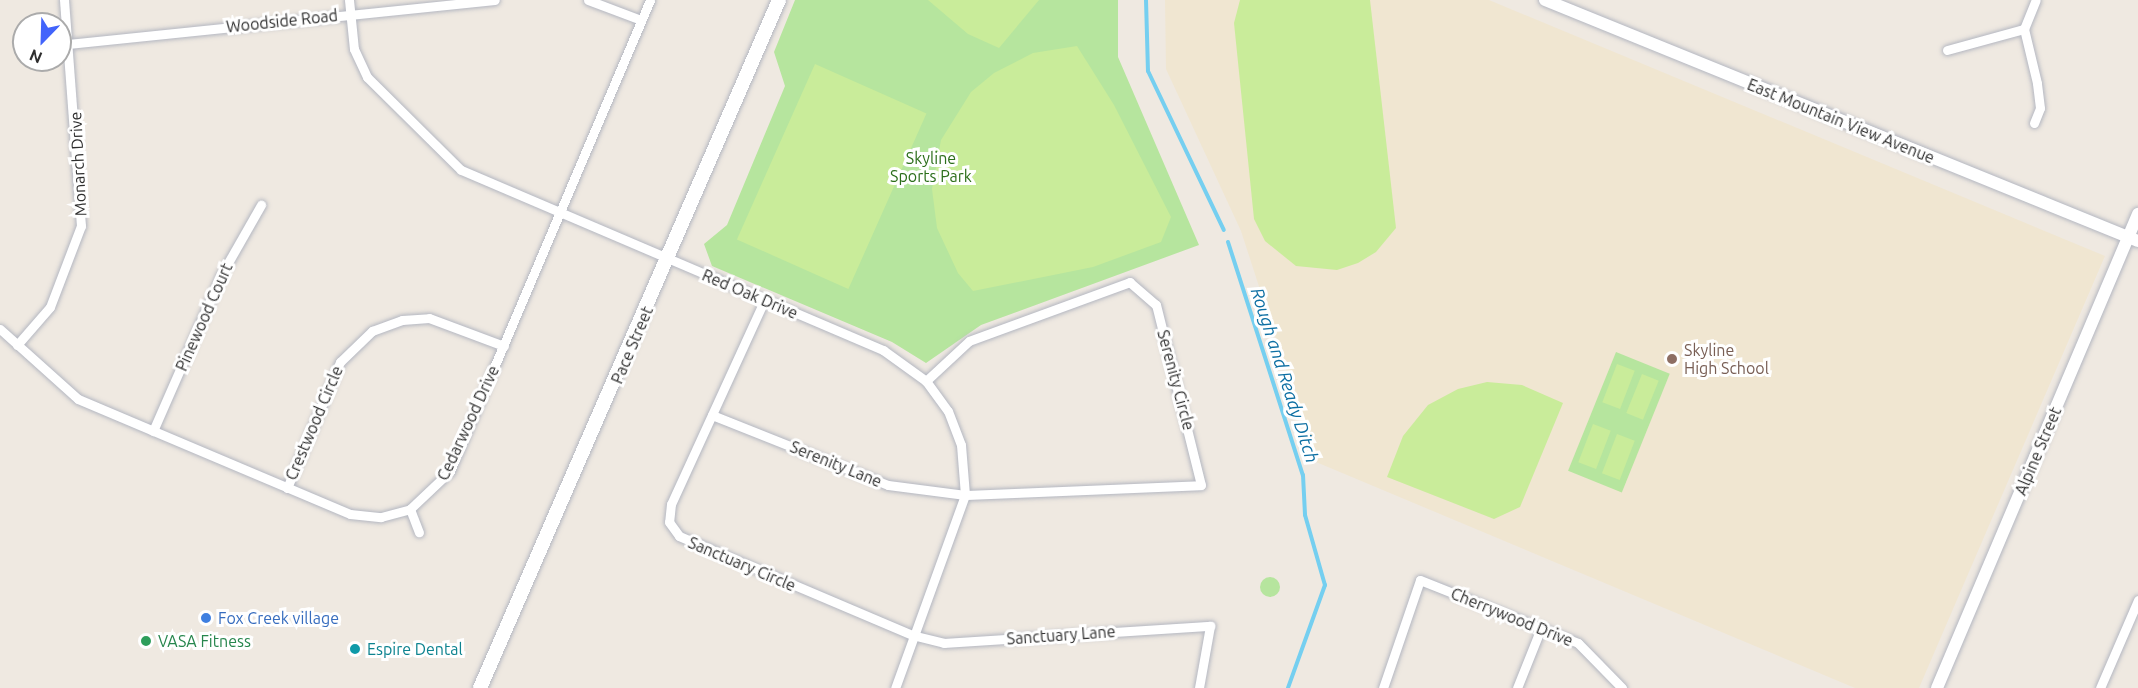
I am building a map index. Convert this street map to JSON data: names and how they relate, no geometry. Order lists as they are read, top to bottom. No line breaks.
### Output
{"streets":{"main road":["Pace Street"],"street":["Woodside Road","East Mountain View Avenue","Monarch Drive","Red Oak Drive","Pinewood Court","Serenity Circle","Crestwood Circle","Cedarwood Drive","Alpine Street","Serenity Lane","Sanctuary Circle","Cherrywood Drive","Sanctuary Lane"]},"crossings":[["Woodside Road","Red Oak Drive"],["East Mountain View Avenue","Alpine Street"],["Red Oak Drive","Pace Street"],["Red Oak Drive","Serenity Circle"],["Red Oak Drive","Cedarwood Drive"],["Red Oak Drive","Serenity Lane"],["Red Oak Drive","Sanctuary Circle"],["Red Oak Drive","Sanctuary Lane"],["Serenity Circle","Serenity Lane"],["Crestwood Circle","Cedarwood Drive"],["Serenity Lane","Sanctuary Circle"],["Sanctuary Circle","Sanctuary Lane"]],"water":["Rough and Ready Ditch"],"parks":["Skyline Sports Park"],"places":["Skyline High School","Fox Creek village","VASA Fitness","Espire Dental"],"north":"bottom left"}
